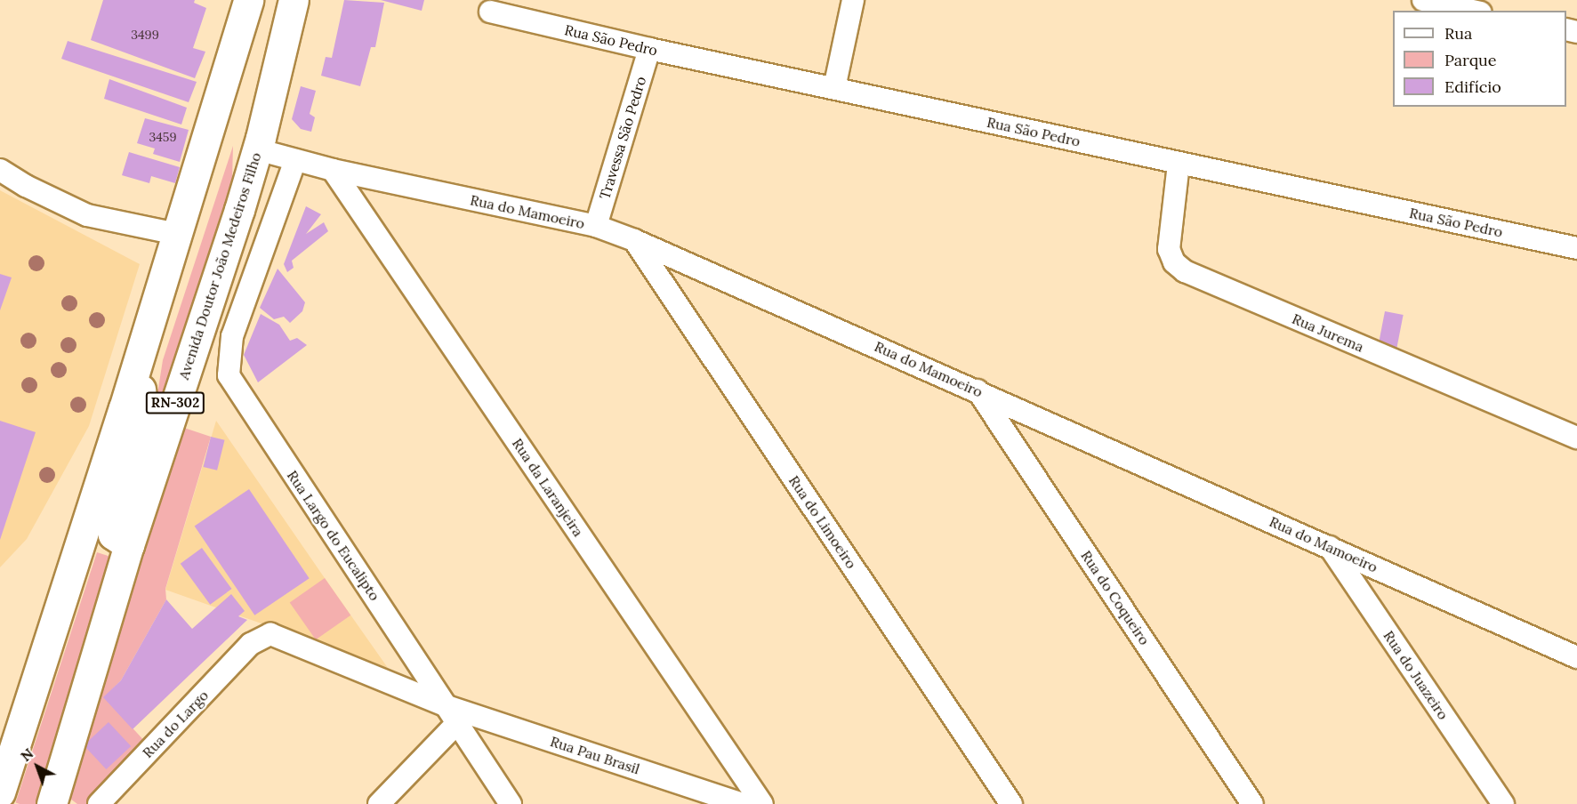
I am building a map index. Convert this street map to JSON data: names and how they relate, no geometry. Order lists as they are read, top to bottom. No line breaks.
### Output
{"streets":{"main road":["Avenida Doutor João Medeiros Filho","RN-302"],"street":["Rua São Pedro","Travessa São Pedro","Rua do Mamoeiro","Rua Jurema","Rua da Laranjeira","Rua do Limoeiro","Rua Largo do Eucalipto","Rua do Coqueiro","Rua do Juazeiro","Rua do Largo","Rua Pau Brasil"]},"crossings":[["Rua São Pedro","Travessa São Pedro"],["Rua São Pedro","Rua Jurema"],["Travessa São Pedro","Rua do Mamoeiro"],["Rua do Mamoeiro","Avenida Doutor João Medeiros Filho"],["Rua do Mamoeiro","Rua da Laranjeira"],["Rua do Mamoeiro","Rua do Limoeiro"],["Rua do Mamoeiro","Rua Largo do Eucalipto"],["Rua do Mamoeiro","Rua do Coqueiro"],["Rua do Mamoeiro","Rua do Juazeiro"],["Rua Largo do Eucalipto","Rua do Largo"],["Rua Largo do Eucalipto","Rua Pau Brasil"],["Rua do Largo","Rua Pau Brasil"]],"house_numbers":["3499","3459"],"legend":["Rua","Parque","Edifício"],"north":"top left"}
